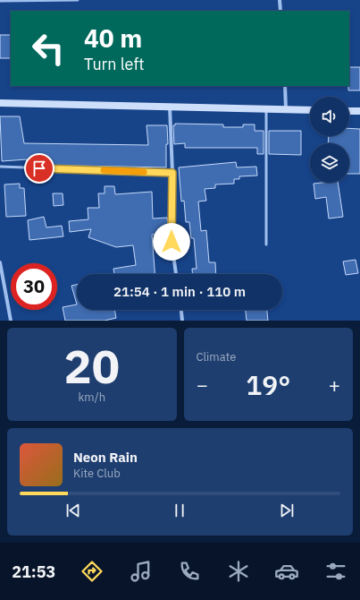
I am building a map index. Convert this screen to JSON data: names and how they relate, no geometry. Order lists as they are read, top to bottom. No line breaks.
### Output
{"page":{"turn":["40 m","Turn left"],"limit":"30","trip":"21:54 · 1 min · 110 m","tile":[["20","km/h"],"Climate"],"heat":["−","19°","+"],"song":["Neon Rain","Kite Club"],"tabs":"21:53"}}
